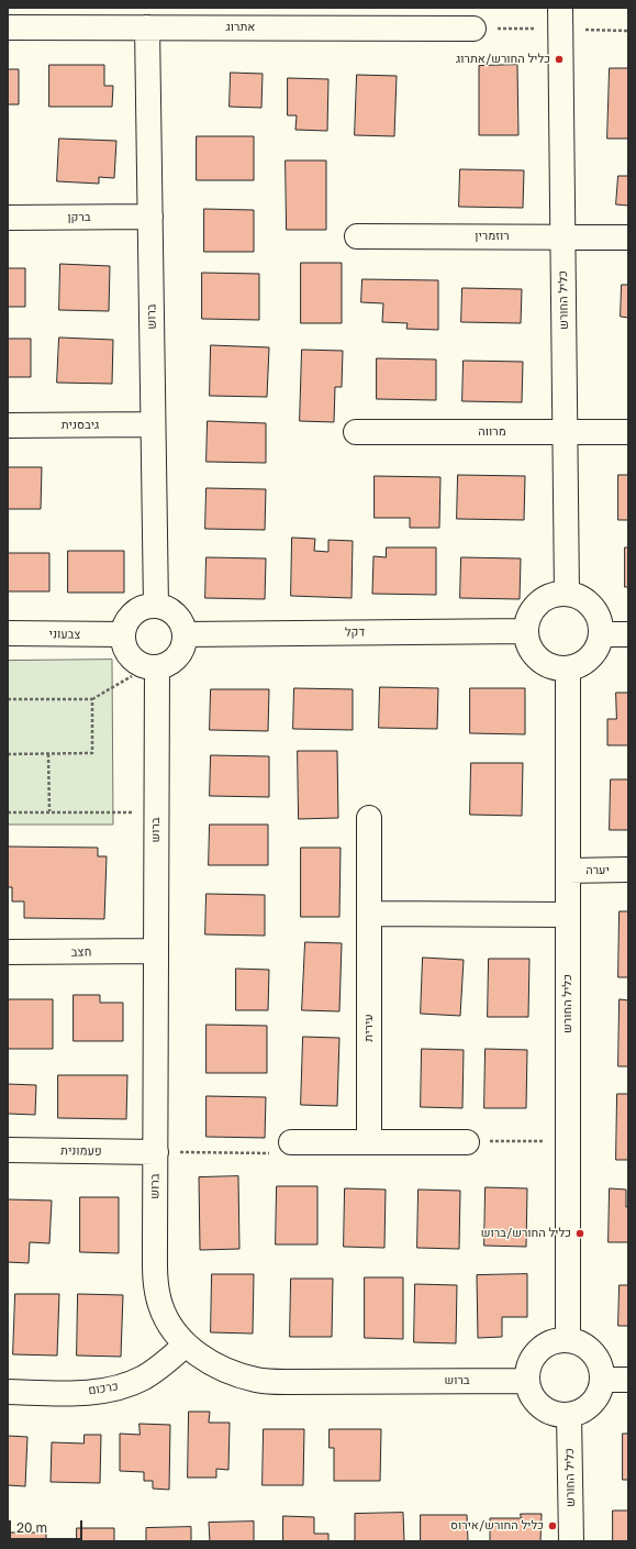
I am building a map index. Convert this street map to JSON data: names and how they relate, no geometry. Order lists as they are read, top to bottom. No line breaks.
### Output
{"streets":{"street":["אתרוג","ברקן","רוזמרין","כליל החורש","ברוש","גיבסנית","מרווה","דקל","צבעוני","יערה","חצב","עירית","פעמונית","כרכום"]},"crossings":[["אתרוג","ברוש"],["ברקן","ברוש"],["רוזמרין","כליל החורש"],["כליל החורש","ברוש"],["כליל החורש","מרווה"],["כליל החורש","דקל"],["כליל החורש","יערה"],["ברוש","גיבסנית"],["ברוש","דקל"],["ברוש","צבעוני"],["ברוש","חצב"],["ברוש","פעמונית"],["ברוש","כרכום"],["דקל","צבעוני"]],"places":["כליל החורש/אתרוג","כליל החורש/ברוש","כליל החורש/אירוס"],"scale_bar":"20 m"}
